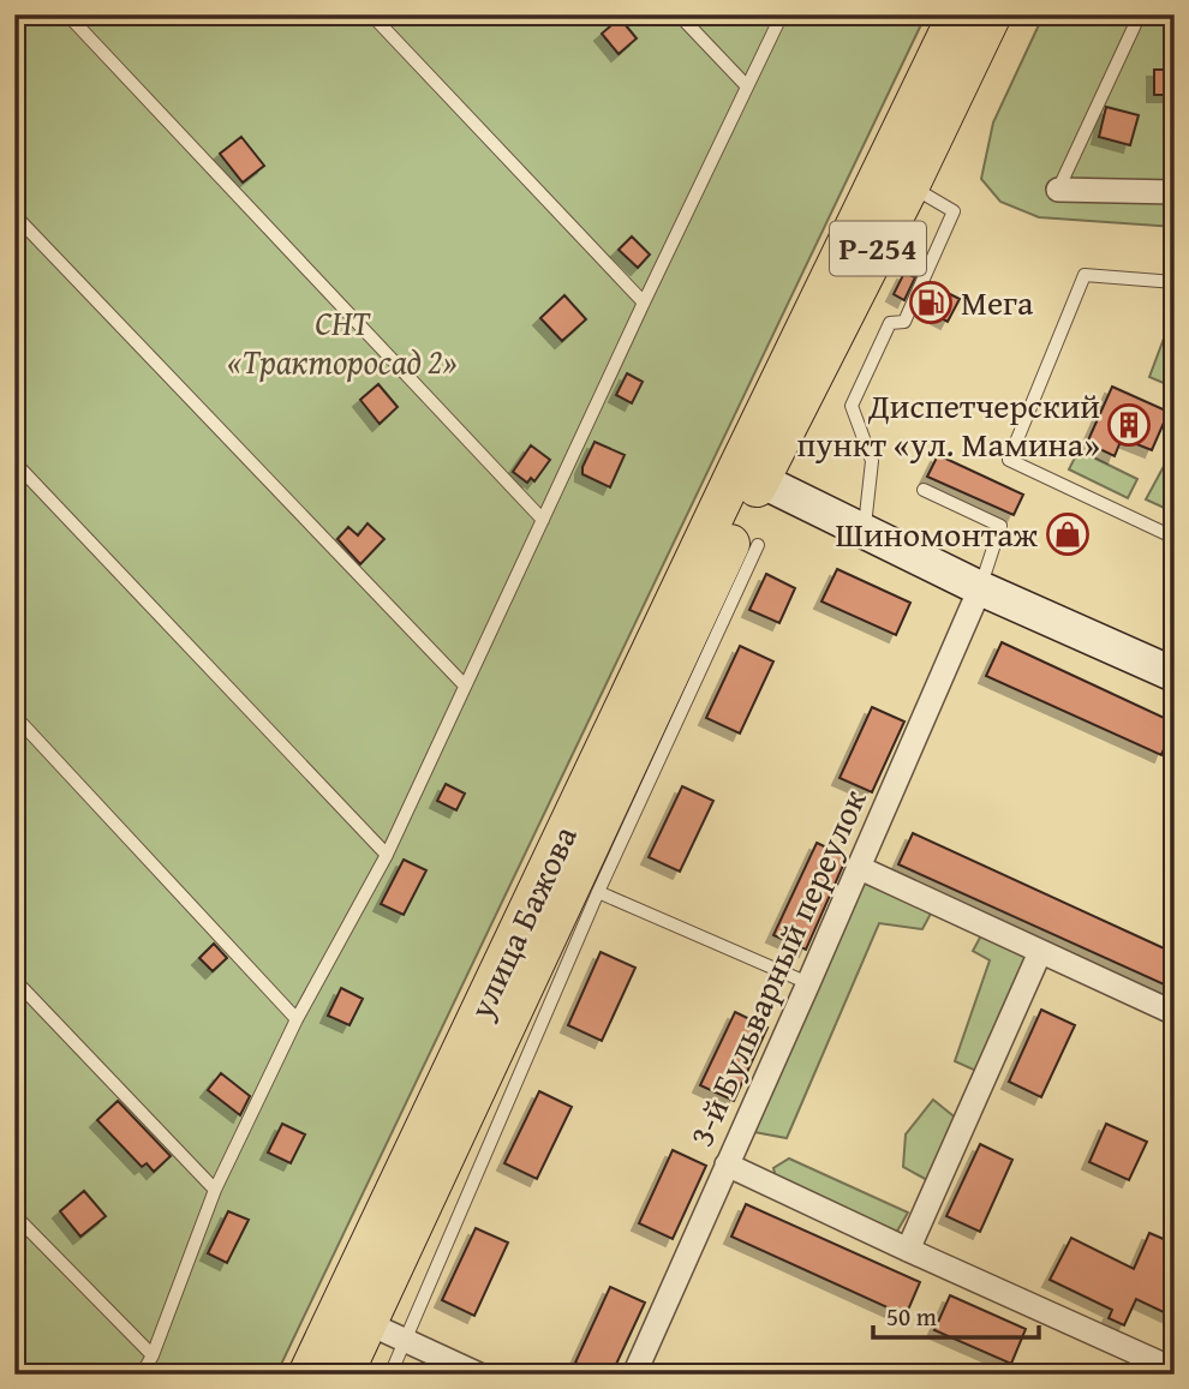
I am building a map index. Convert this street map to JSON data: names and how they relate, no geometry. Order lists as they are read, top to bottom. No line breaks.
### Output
{"streets":{"main road":["Р-254","улица Бажова"],"street":["3-й Бульварный переулок"]},"crossings":[["Р-254","улица Бажова"]],"parks":["СНТ «Тракторосад 2»"],"places":{"fuel station":["Мега"],"building":["Диспетчерский пункт «ул. Мамина»"],"shop":["Шиномонтаж"]},"scale_bar":"50 m"}
